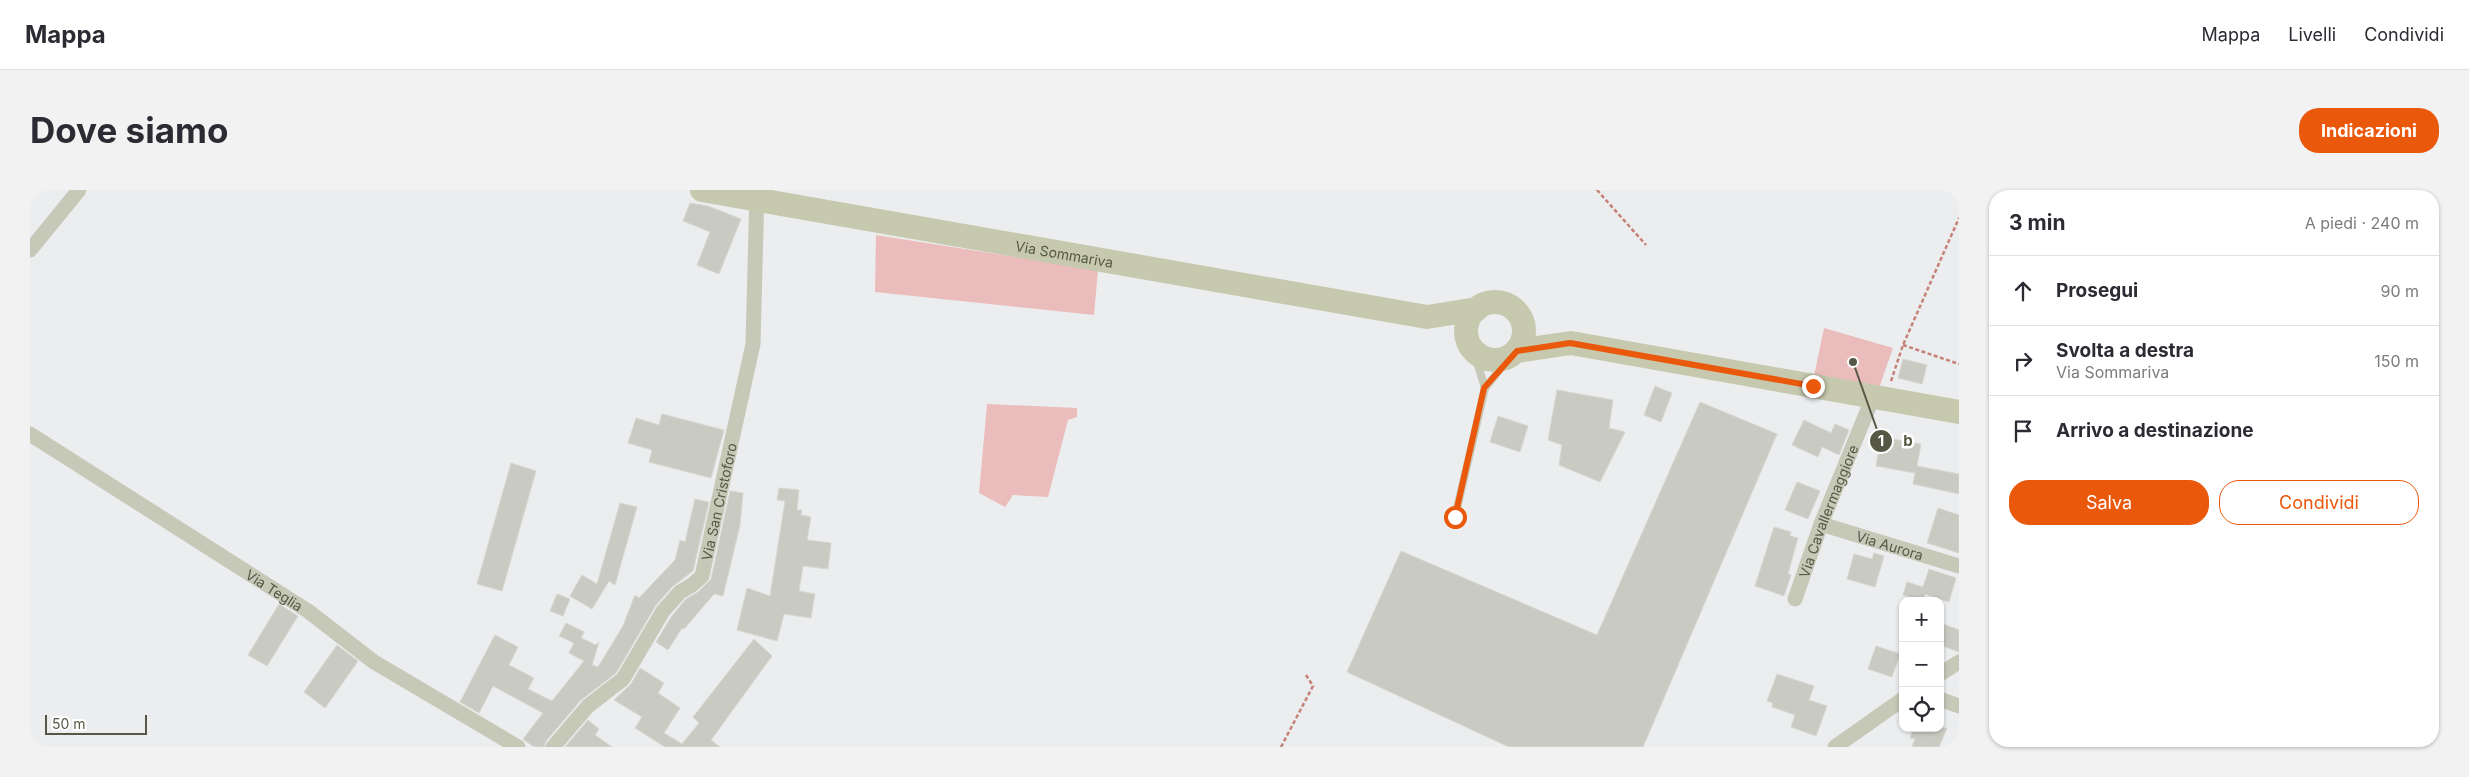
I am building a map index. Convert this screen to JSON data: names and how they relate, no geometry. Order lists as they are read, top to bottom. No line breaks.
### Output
{"streets":{"main road":["Via Sommariva"],"street":["Via San Cristoforo","Via Cavallermaggiore","Via Aurora","Via Teglia"]},"crossings":[["Via Sommariva","Via San Cristoforo"],["Via Cavallermaggiore","Via Aurora"]],"places":["b"],"scale_bar":"50 m","page":{"header":"Mappa","nav":["Mappa","Livelli","Condividi"],"buttons":["Indicazioni",["Salva","Condividi"]],"title":"Dove siamo","heading":["3 min","A piedi · 240 m"],"list":[["Prosegui","90 m"],["Svolta a destra","Via Sommariva","150 m"],"Arrivo a destinazione"],"map_buttons":["+","−"],"scale":"50 m"}}
